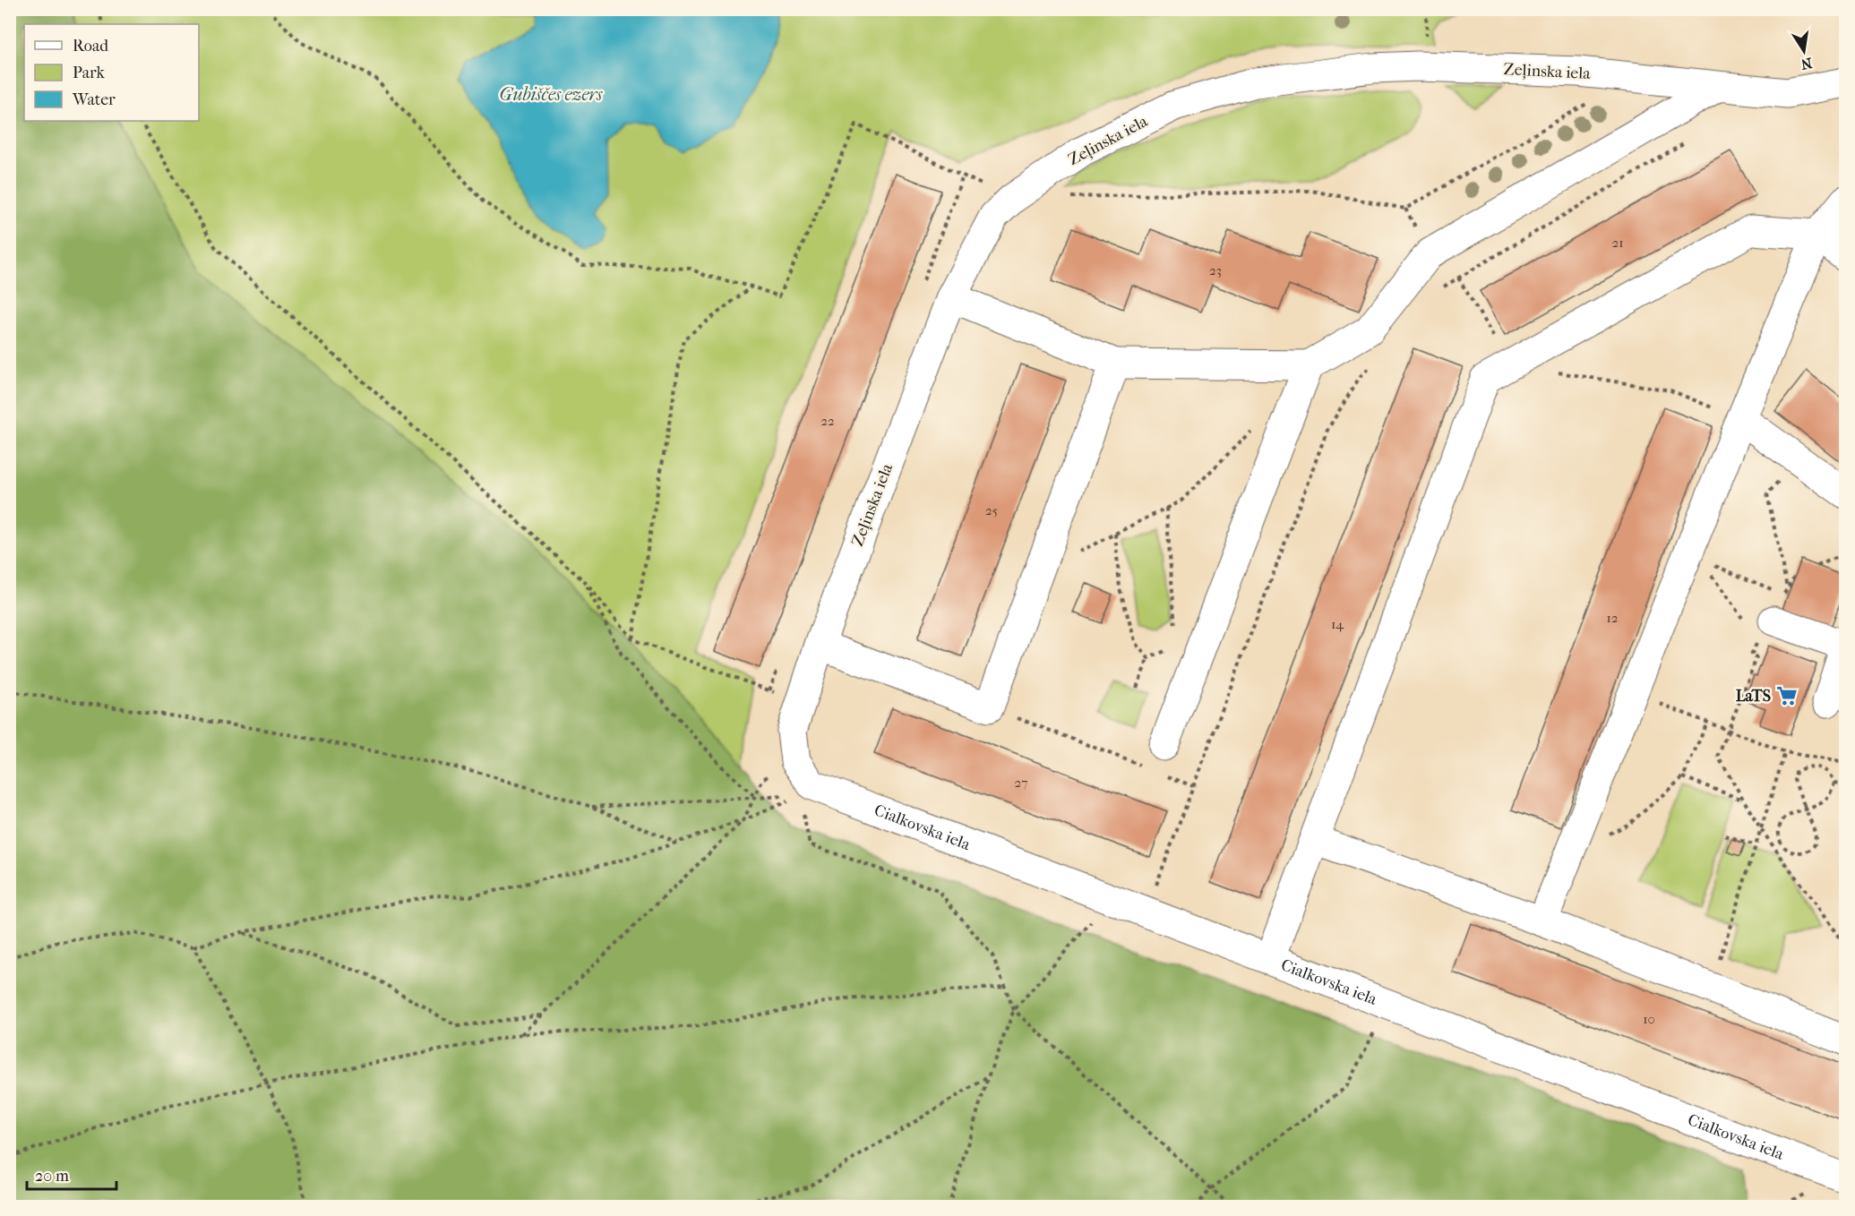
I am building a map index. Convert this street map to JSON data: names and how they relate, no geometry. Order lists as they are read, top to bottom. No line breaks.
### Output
{"streets":{"street":["Zeļinska iela","Cialkovska iela"]},"crossings":[["Zeļinska iela","Cialkovska iela"]],"water":["Gubiščes ezers"],"places":{"supermarket":["LaTS"]},"house_numbers":["21","23","22","25","12","14","27","10"],"legend":["Road","Park","Water"],"scale_bar":"20 m","north":"bottom"}
